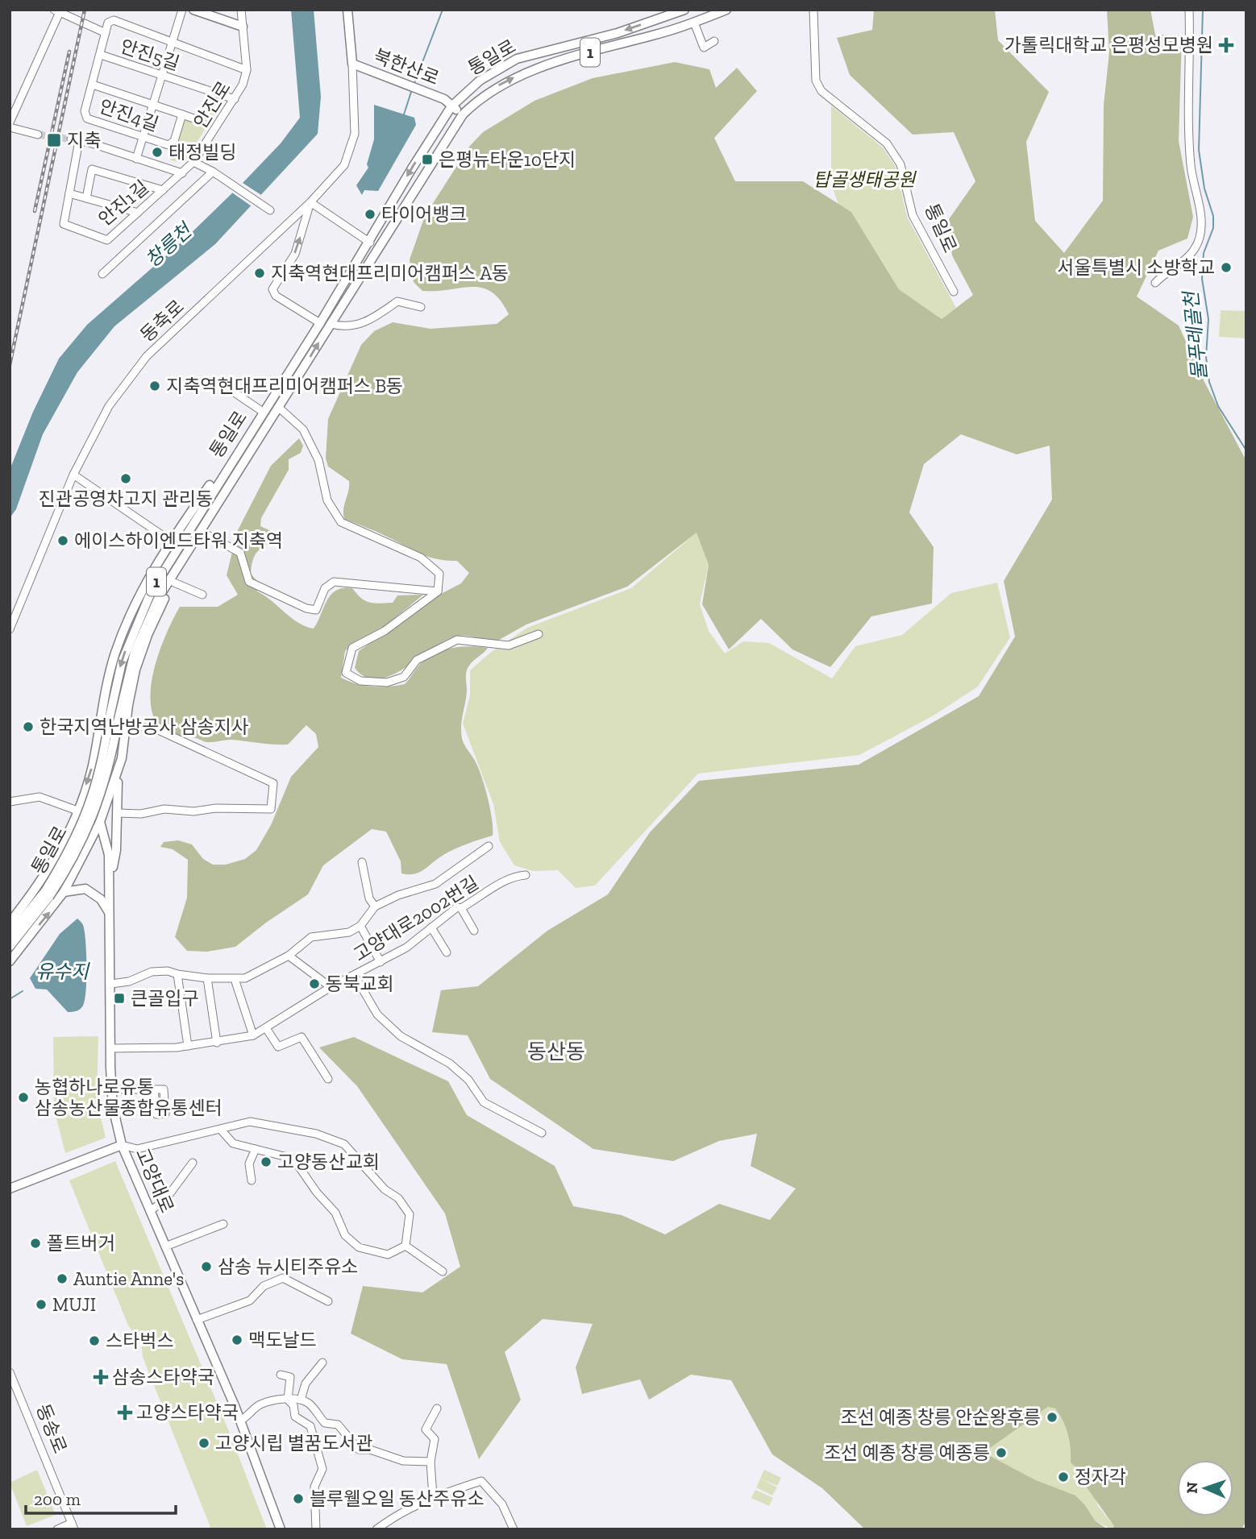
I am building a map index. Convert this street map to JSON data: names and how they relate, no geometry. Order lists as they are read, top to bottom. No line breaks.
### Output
{"streets":{"main road":["1","통일로","북한산로","고양대로"],"street":["안진5길","안진로","안진4길","안진1길","동축로","고양대로2002번길","동송로"]},"crossings":[["안진5길","안진로"],["통일로","북한산로"],["북한산로","동축로"],["안진로","안진1길"],["고양대로2002번길","고양대로"]],"districts":["동산동"],"water":["창릉천","물푸레골천","유수지"],"parks":["탑골생태공원"],"places":{"health":["가톨릭대학교 은평성모병원","삼송스타약국","고양스타약국"],"transit":["지축","은평뉴타운10단지","큰골입구"],"other":["태정빌딩","타이어뱅크","서울특별시 소방학교","지축역현대프리미어캠퍼스 A동","지축역현대프리미어캠퍼스 B동","진관공영차고지 관리동","에이스하이엔드타워 지축역","한국지역난방공사 삼송지사","동북교회","농협하나로유통 삼송농산물종합유통센터","고양동산교회","폴트버거","삼송 뉴시티주유소","Auntie Anne's","MUJI","맥도날드","스타벅스","조선 예종 창릉 안순왕후릉","고양시립 별꿈도서관","조선 예종 창릉 예종릉","정자각","블루웰오일 동산주유소"]},"scale_bar":"200 m","north":"left"}
